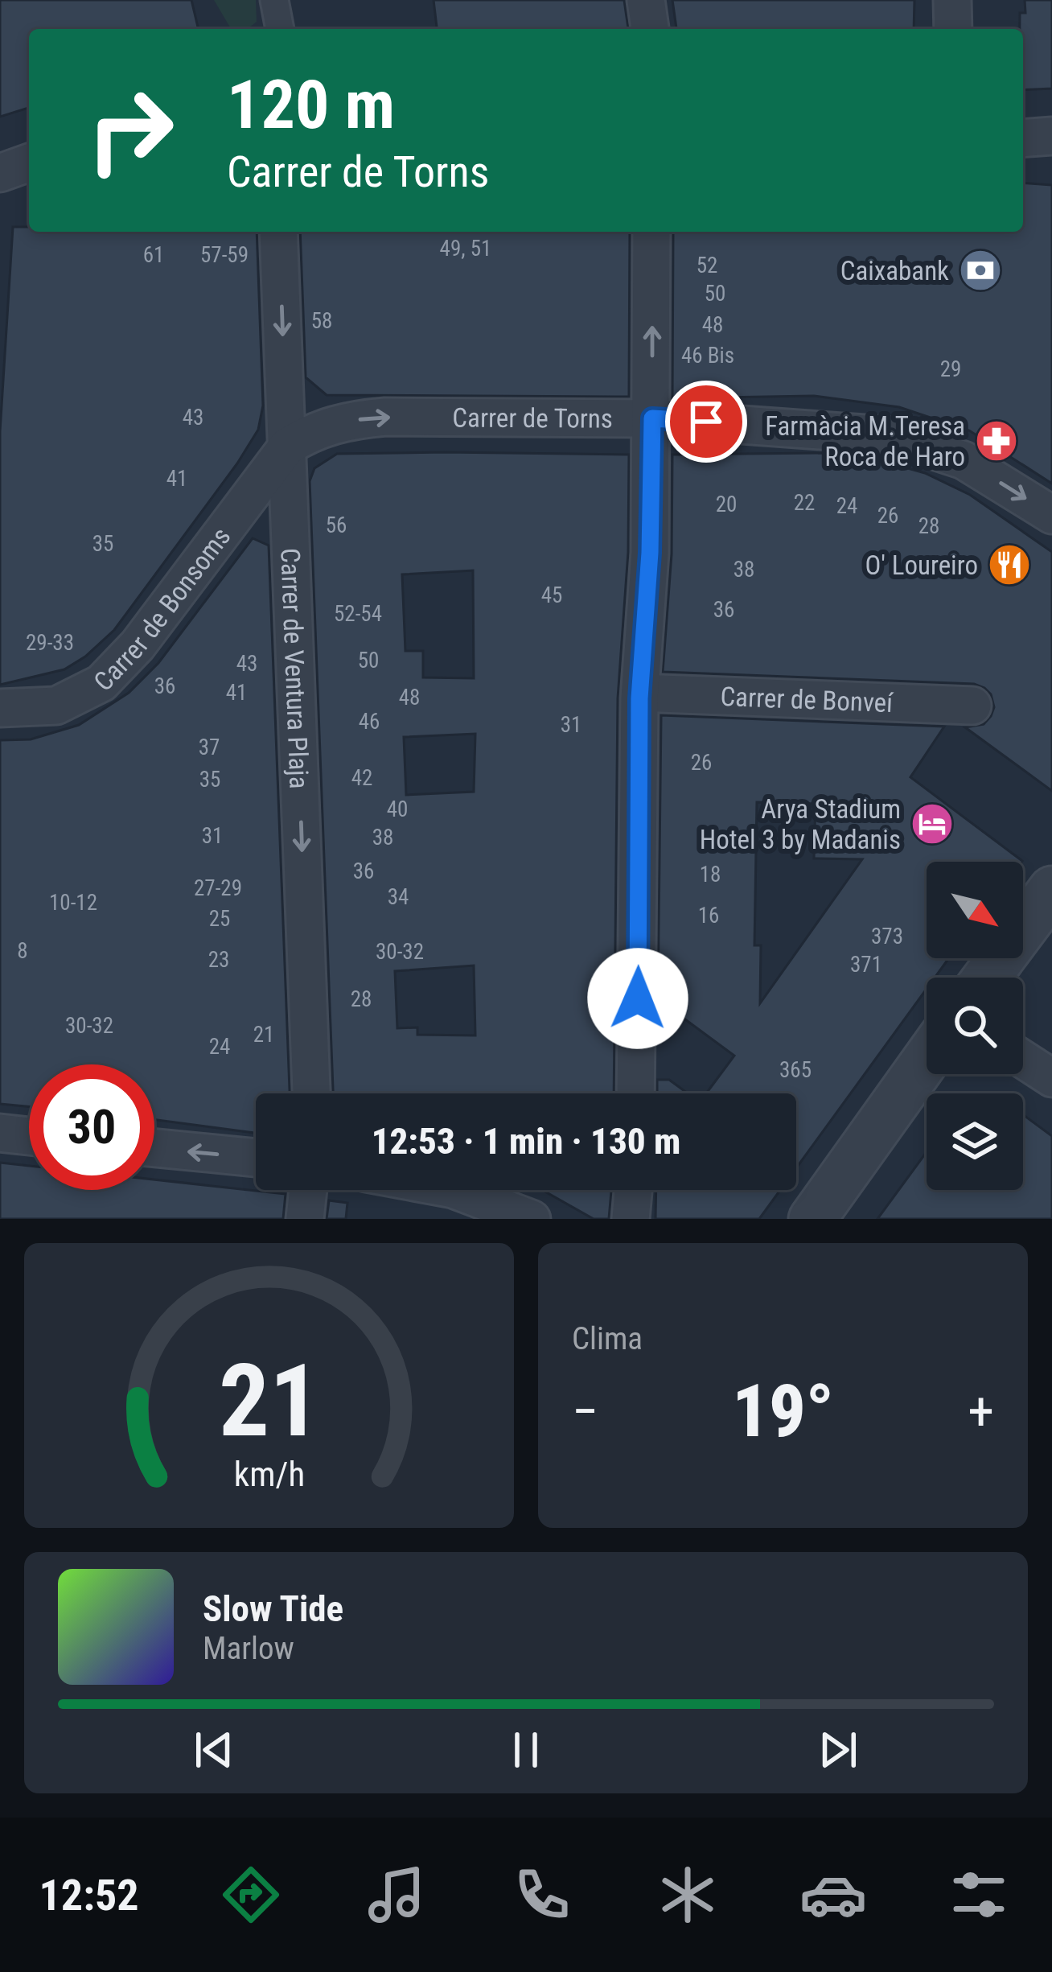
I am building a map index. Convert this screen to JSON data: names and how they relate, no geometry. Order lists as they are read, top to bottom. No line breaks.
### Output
{"streets":{"street":["Carrer de Torns","Carrer de Bonsoms","Carrer de Ventura Plaja","Carrer de Bonveí"]},"crossings":[["Carrer de Torns","Carrer de Bonsoms"],["Carrer de Torns","Carrer de Ventura Plaja"],["Carrer de Bonsoms","Carrer de Ventura Plaja"]],"one_way":["Carrer de Torns","Carrer de Ventura Plaja"],"places":{"bank":["Caixabank"],"pharmacy":["Farmàcia M.Teresa Roca de Haro"],"restaurant":["O' Loureiro"],"hotel":["Arya Stadium Hotel 3 by Madanis"]},"house_numbers":["49, 51","61","57-59","52","50","58","48","46 Bis","29","43","41","22","20","24","26","56","28","35","38","45","36","52-54","29-33","50","43","36","41","48","46","31","37","26","42","35","40","31","38","36","18","27-29","34","10-12","16","25","373","8","30-32","23","371","28","30-32","21","24","365"],"north":"bottom right","page":{"turn":["120 m","Carrer de Torns"],"limit":"30","trip":"12:53 · 1 min · 130 m","tile":"Clima","heat":["−","19°","+"],"song":["Slow Tide","Marlow"],"tabs":"12:52","gauge":["21","km/h"]}}
